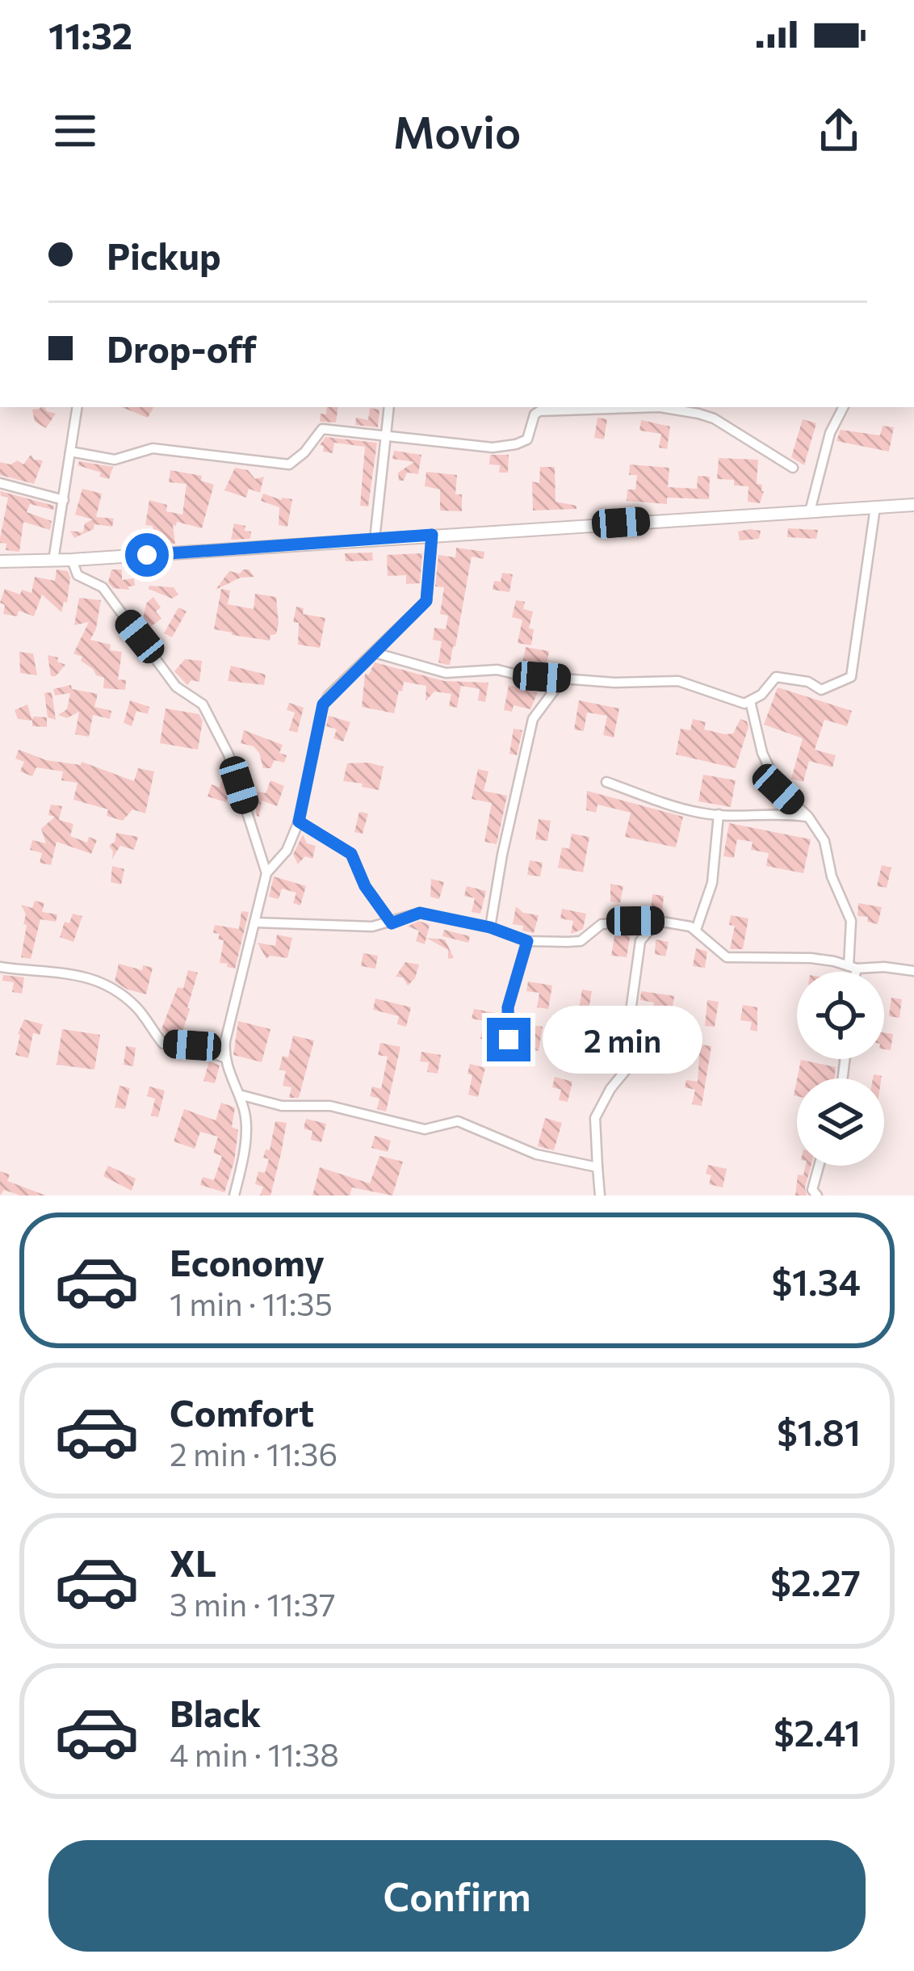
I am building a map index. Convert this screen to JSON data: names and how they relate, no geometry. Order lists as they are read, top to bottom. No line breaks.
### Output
{"page":{"status":"11:32","header":"Movio","banner":["Pickup","Drop-off"],"bubble":"2 min","list":[{"name":"Economy","note":"1 min · 11:35","value":"$1.34"},{"name":"Comfort","note":"2 min · 11:36","value":"$1.81"},{"name":"XL","note":"3 min · 11:37","value":"$2.27"},{"name":"Black","note":"4 min · 11:38","value":"$2.41"}],"buttons":"Confirm"}}
